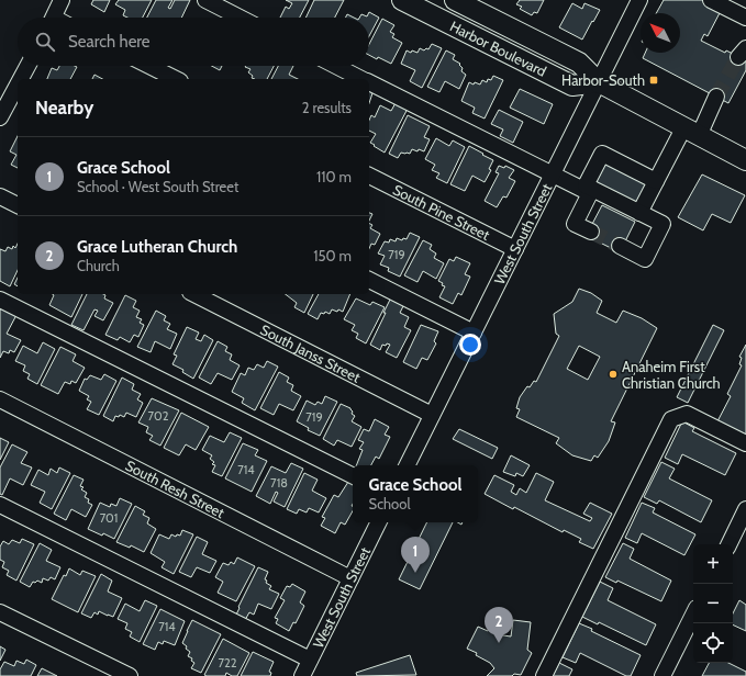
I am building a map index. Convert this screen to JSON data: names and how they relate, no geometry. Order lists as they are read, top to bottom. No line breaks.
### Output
{"streets":{"main road":["Harbor Boulevard"],"street":["South Pine Street","West South Street","South Janss Street","South Resh Street"]},"crossings":[["Harbor Boulevard","West South Street"],["South Pine Street","West South Street"],["West South Street","South Janss Street"],["West South Street","South Resh Street"]],"places":{"transit":["Harbor-South"],"other":["Anaheim First Christian Church"]},"house_numbers":["719","702","719","714","718","701","714","722"],"north":"top left","page":{"search":"Search here","heading":["Nearby","2 results"],"list":[{"mark":"1","name":"Grace School","note":"School · West South Street","value":"110 m"},{"mark":"2","name":"Grace Lutheran Church","note":"Church","value":"150 m"}],"popup":["Grace School","School"],"pins":["1","2"],"map_buttons":["+","−"]}}
